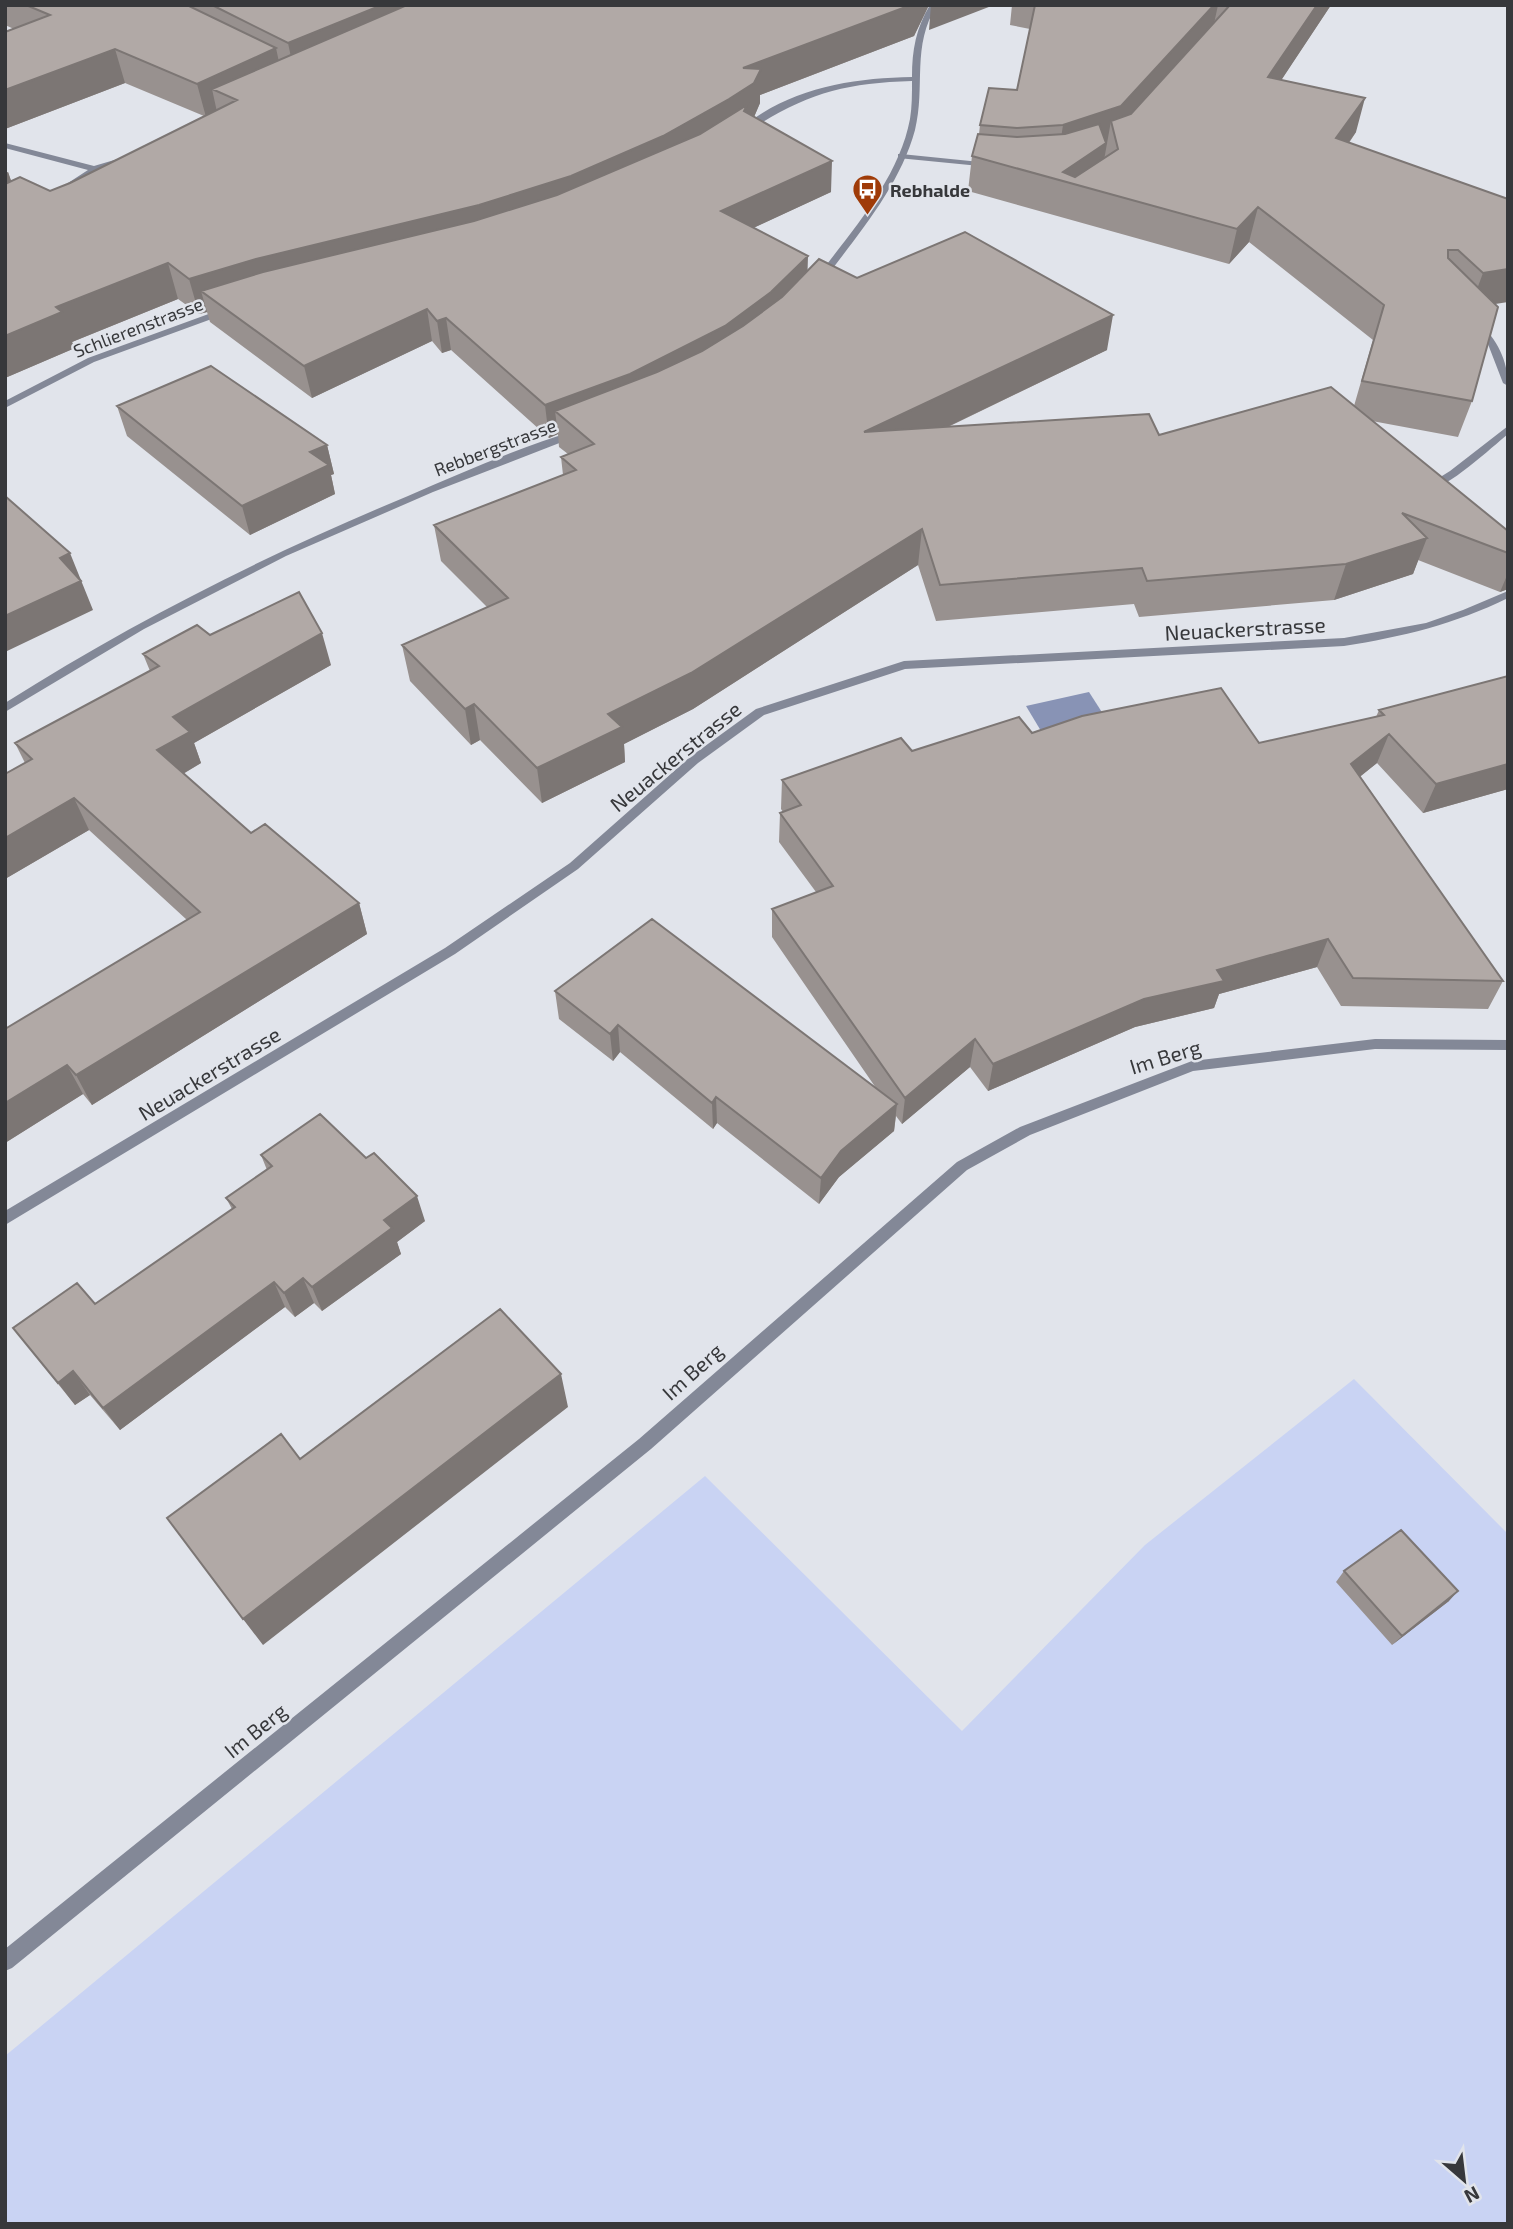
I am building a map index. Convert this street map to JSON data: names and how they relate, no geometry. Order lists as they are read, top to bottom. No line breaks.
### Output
{"streets":{"street":["Schlierenstrasse","Rebbergstrasse","Neuackerstrasse","Im Berg"]},"places":{"bus stop":["Rebhalde"]},"north":"bottom right"}
